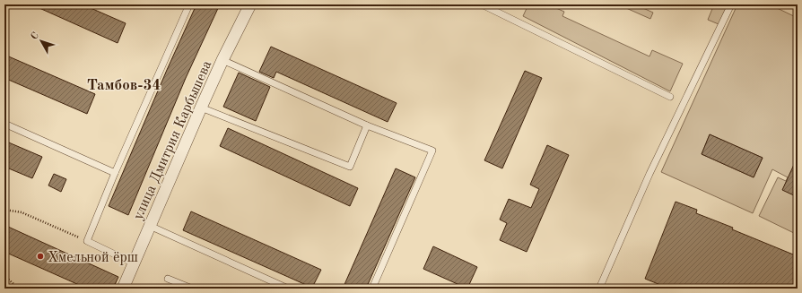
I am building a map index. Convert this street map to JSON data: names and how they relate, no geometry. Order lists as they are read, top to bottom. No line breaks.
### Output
{"streets":{"street":["улица Дмитрия Карбышева"]},"districts":["Тамбов-34"],"places":["Хмельной ёрш"],"north":"top left"}
